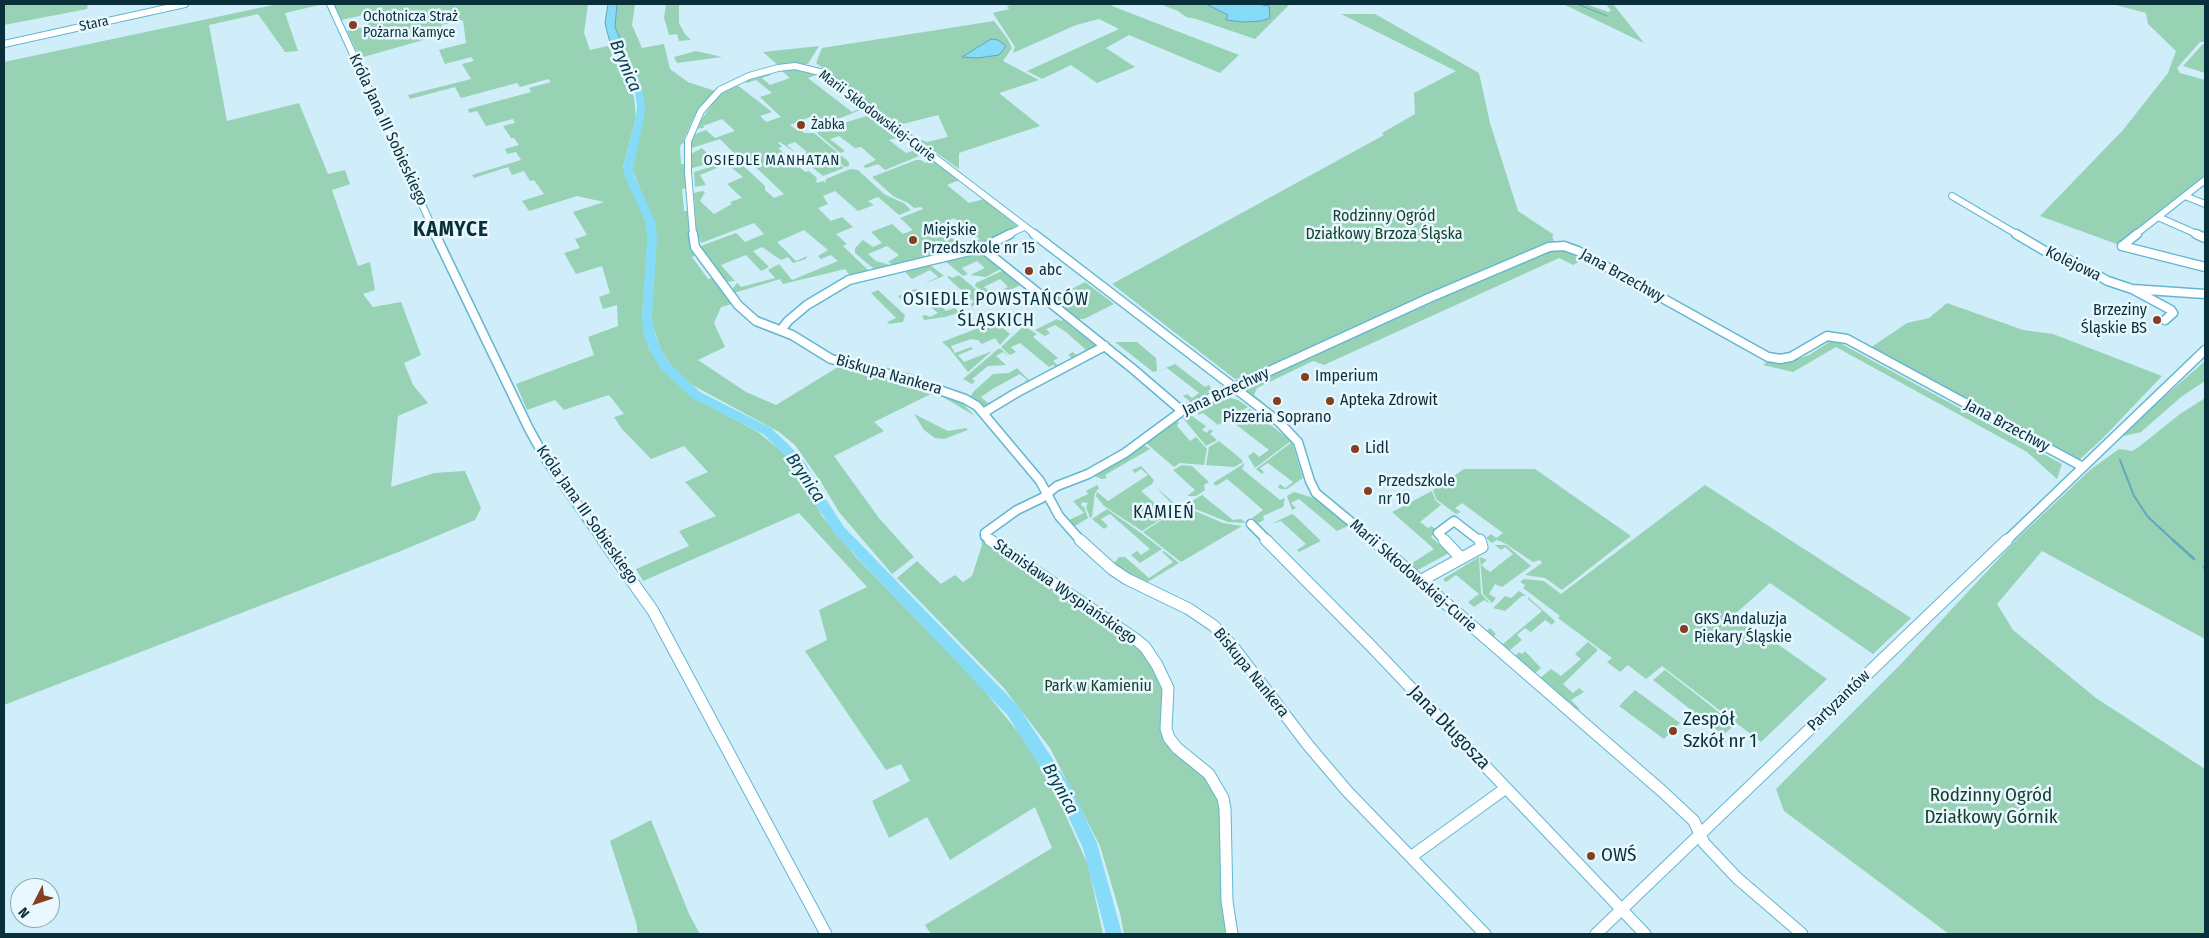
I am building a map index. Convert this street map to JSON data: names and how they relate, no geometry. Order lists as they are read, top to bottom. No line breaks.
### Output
{"streets":{"street":["Stara","Marii Skłodowskiej-Curie","Króla Jana III Sobieskiego","Kolejowa","Jana Brzechwy","Biskupa Nankera","Stanisława Wyspiańskiego","Partyzantów","Jana Długosza"]},"crossings":[["Marii Skłodowskiej-Curie","Jana Brzechwy"],["Marii Skłodowskiej-Curie","Biskupa Nankera"],["Marii Skłodowskiej-Curie","Partyzantów"],["Jana Brzechwy","Biskupa Nankera"],["Jana Brzechwy","Stanisława Wyspiańskiego"],["Jana Brzechwy","Partyzantów"],["Biskupa Nankera","Stanisława Wyspiańskiego"],["Partyzantów","Jana Długosza"]],"districts":["OSIEDLE MANHATAN","KAMYCE","OSIEDLE POWSTAŃCÓW ŚLĄSKICH","KAMIEŃ"],"water":["Brynica"],"parks":["Rodzinny Ogród Działkowy Brzoza Śląska","Park w Kamieniu","Rodzinny Ogród Działkowy Górnik"],"places":["Ochotnicza Straż Pożarna Kamyce","Żabka","Miejskie Przedszkole nr 15","abc","Brzeziny Śląskie BS","Imperium","Pizzeria Soprano","Apteka Zdrowit","Lidl","Przedszkole nr 10","GKS Andaluzja Piekary Śląskie","Zespół Szkół nr 1","OWŚ"],"north":"bottom left"}
